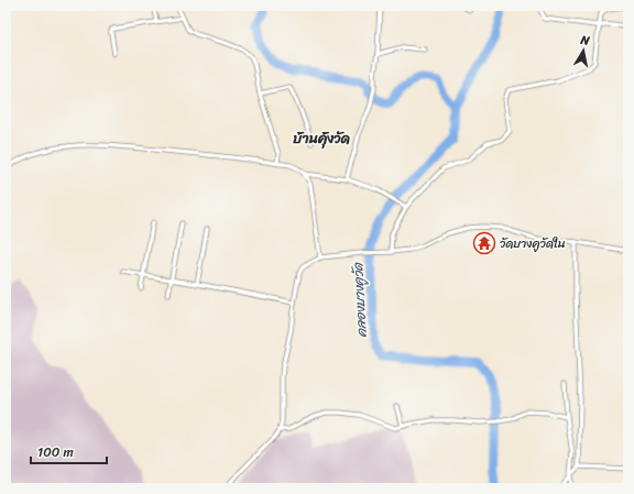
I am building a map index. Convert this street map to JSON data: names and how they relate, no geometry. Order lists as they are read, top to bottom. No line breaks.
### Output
{"districts":["บ้านคุ้งวัด"],"water":["คลองบางคูวัด"],"places":{"temple":["วัดบางคูวัดใน"]},"scale_bar":"100 m","north":"top"}
